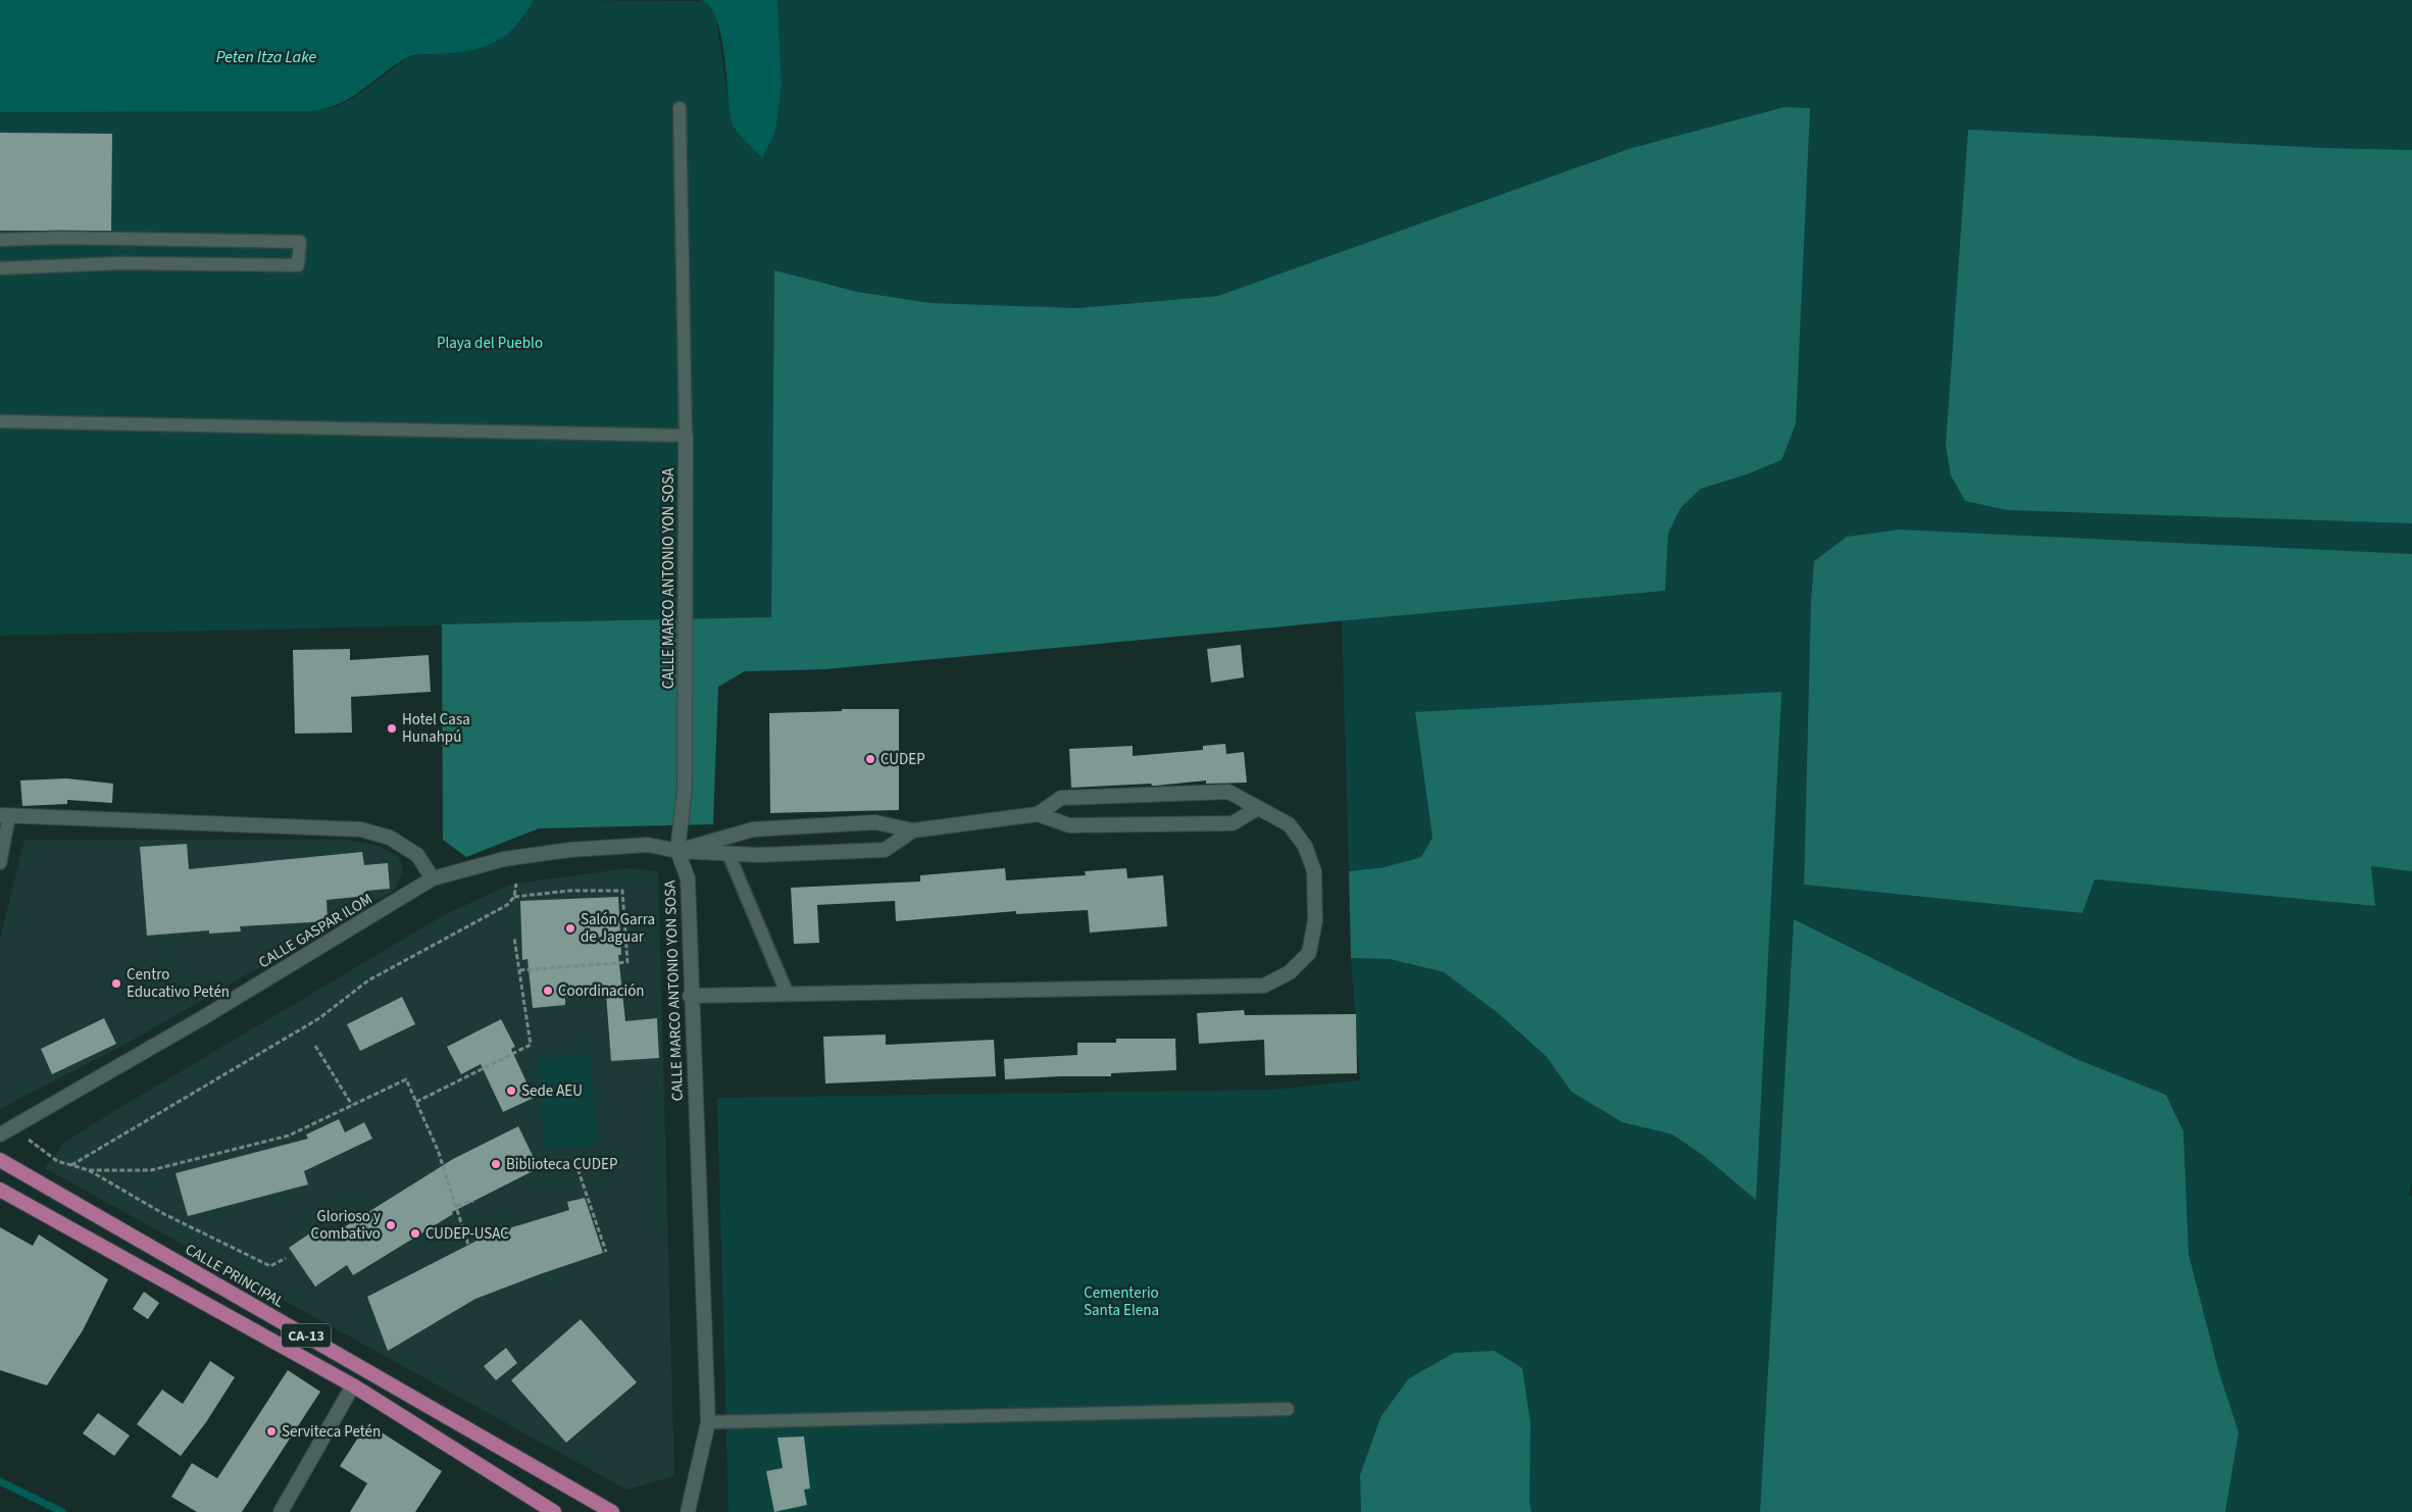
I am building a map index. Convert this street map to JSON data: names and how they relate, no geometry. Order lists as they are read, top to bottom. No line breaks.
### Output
{"streets":{"main road":["CALLE PRINCIPAL","CA-13"],"street":["CALLE MARCO ANTONIO YON SOSA","CALLE GASPAR ILOM"]},"crossings":[["CALLE MARCO ANTONIO YON SOSA","CALLE GASPAR ILOM"]],"water":["Peten Itza Lake"],"parks":["Playa del Pueblo","Cementerio Santa Elena"],"places":["Hotel Casa Hunahpú","CUDEP","Salón Garra de Jaguar","Centro Educativo Petén","Coordinación","Sede AEU","Biblioteca CUDEP","Glorioso y Combativo","CUDEP-USAC","Serviteca Petén"]}
